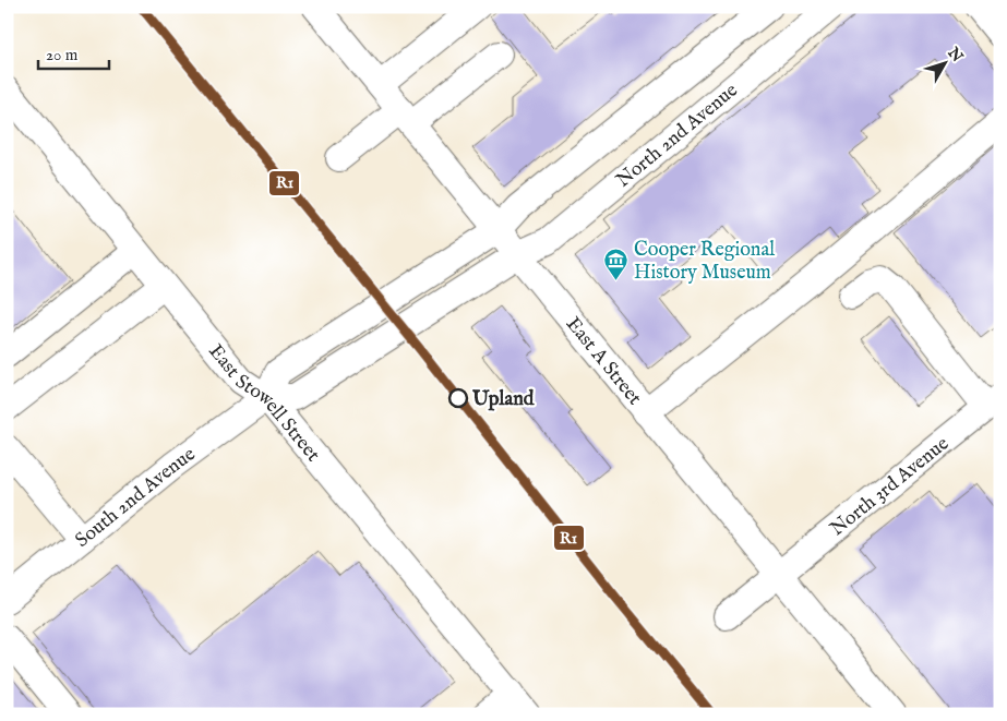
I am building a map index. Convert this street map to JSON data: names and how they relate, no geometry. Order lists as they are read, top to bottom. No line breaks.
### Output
{"streets":{"street":["North 2nd Avenue","East A Street","East Stowell Street","North 3rd Avenue","South 2nd Avenue"]},"crossings":[["North 2nd Avenue","East A Street"],["East A Street","North 3rd Avenue"],["East A Street","South 2nd Avenue"],["East Stowell Street","South 2nd Avenue"]],"places":{"museum":["Cooper Regional History Museum"],"other":["Upland"]},"lines":["transit line R1"],"scale_bar":"20 m","north":"top right"}
